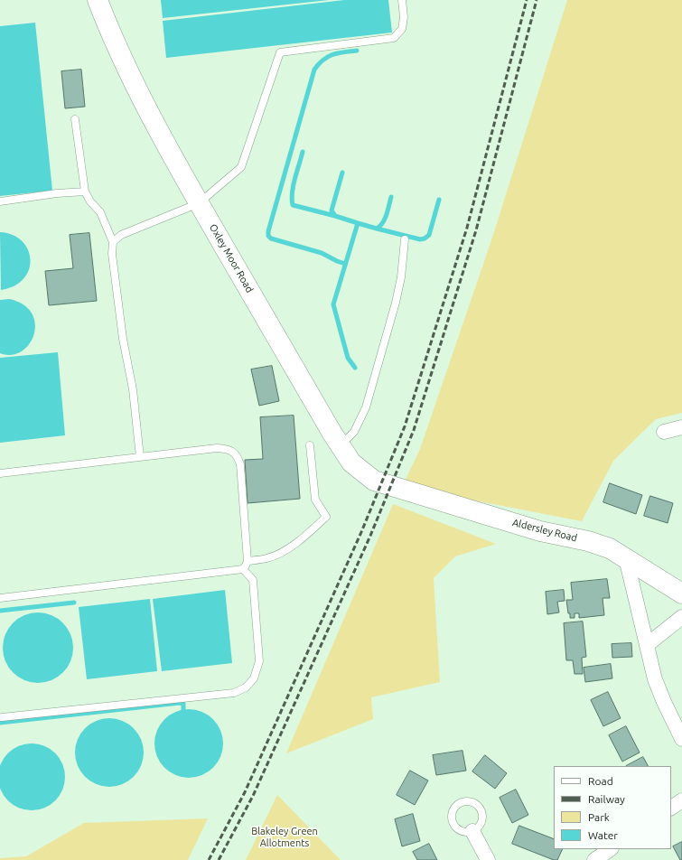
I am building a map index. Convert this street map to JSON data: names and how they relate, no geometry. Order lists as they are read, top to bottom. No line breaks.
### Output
{"streets":{"street":["Oxley Moor Road","Aldersley Road"]},"crossings":[["Oxley Moor Road","Aldersley Road"]],"parks":["Blakeley Green Allotments"],"legend":["Road","Railway","Park","Water"]}
